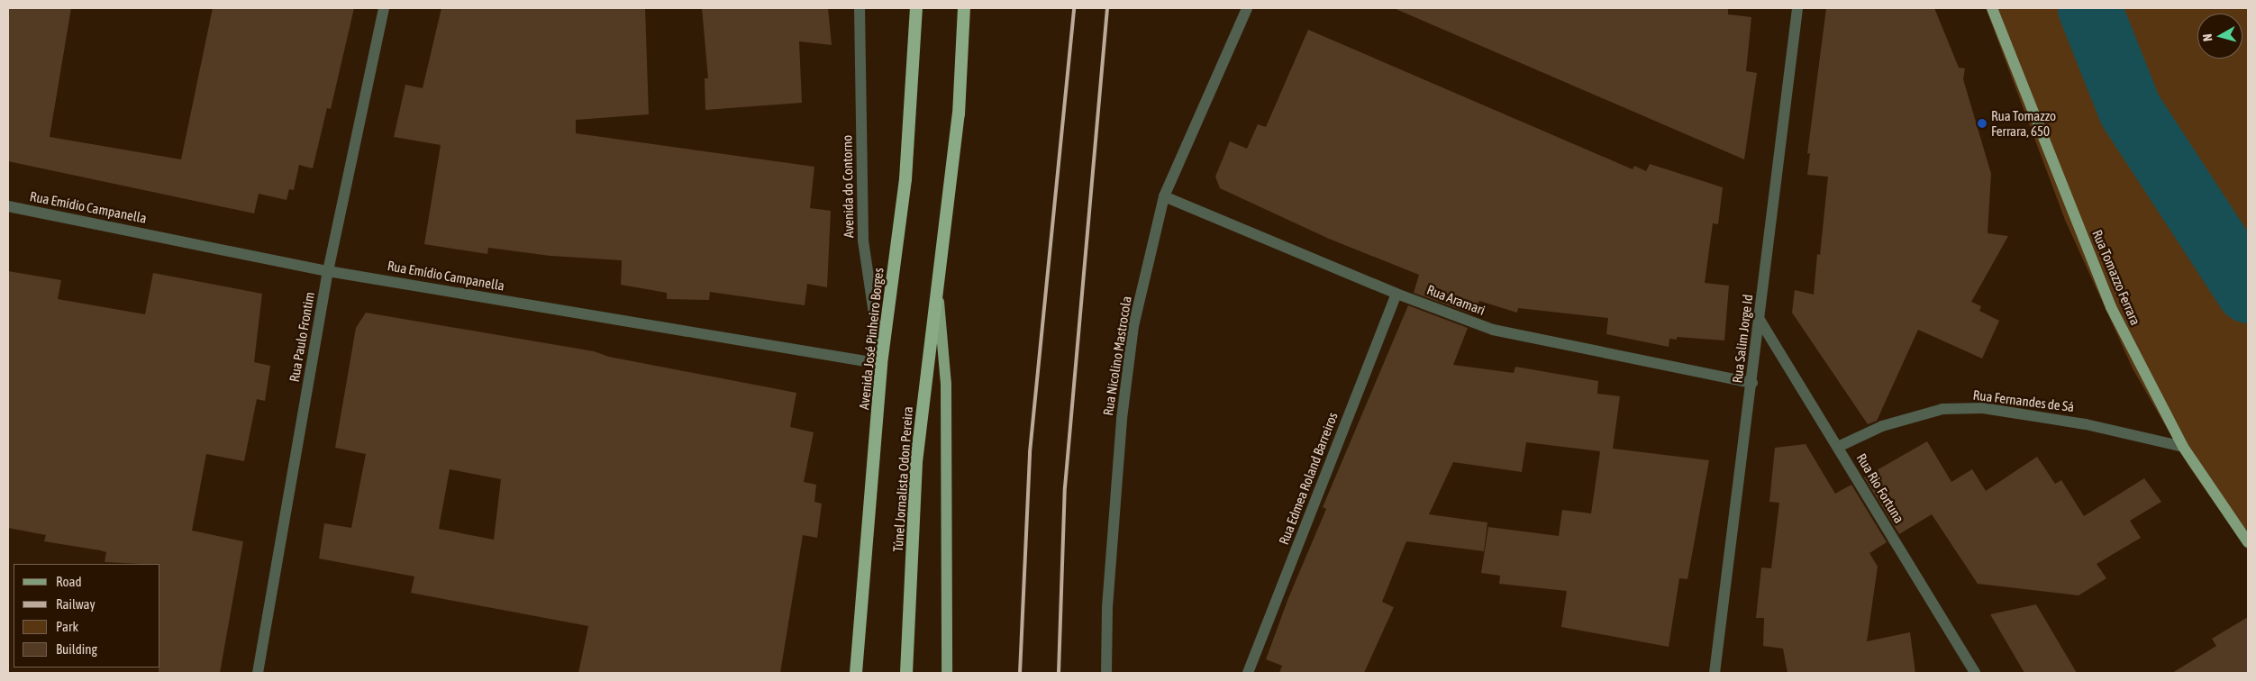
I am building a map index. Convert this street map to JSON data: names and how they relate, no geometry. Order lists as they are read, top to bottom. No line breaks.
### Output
{"streets":{"highway":["Avenida José Pinheiro Borges","Túnel Jornalista Odon Pereira"],"main road":["Rua Tomazzo Ferrara"],"street":["Avenida do Contorno","Rua Emídio Campanella","Rua Aramari","Rua Paulo Frontim","Rua Salim Jorge Id","Rua Nicolino Mastrocola","Rua Fernandes de Sá","Rua Edmea Roland Barreiros","Rua Rio Fortuna"]},"crossings":[["Avenida do Contorno","Rua Emídio Campanella"],["Avenida do Contorno","Avenida José Pinheiro Borges"],["Rua Emídio Campanella","Rua Paulo Frontim"],["Rua Emídio Campanella","Avenida José Pinheiro Borges"],["Rua Tomazzo Ferrara","Rua Fernandes de Sá"],["Rua Aramari","Rua Salim Jorge Id"],["Rua Aramari","Rua Nicolino Mastrocola"],["Rua Aramari","Rua Edmea Roland Barreiros"],["Rua Salim Jorge Id","Rua Rio Fortuna"],["Rua Fernandes de Sá","Rua Rio Fortuna"]],"places":["Rua Tomazzo Ferrara, 650"],"legend":["Road","Railway","Park","Building"],"north":"left"}
